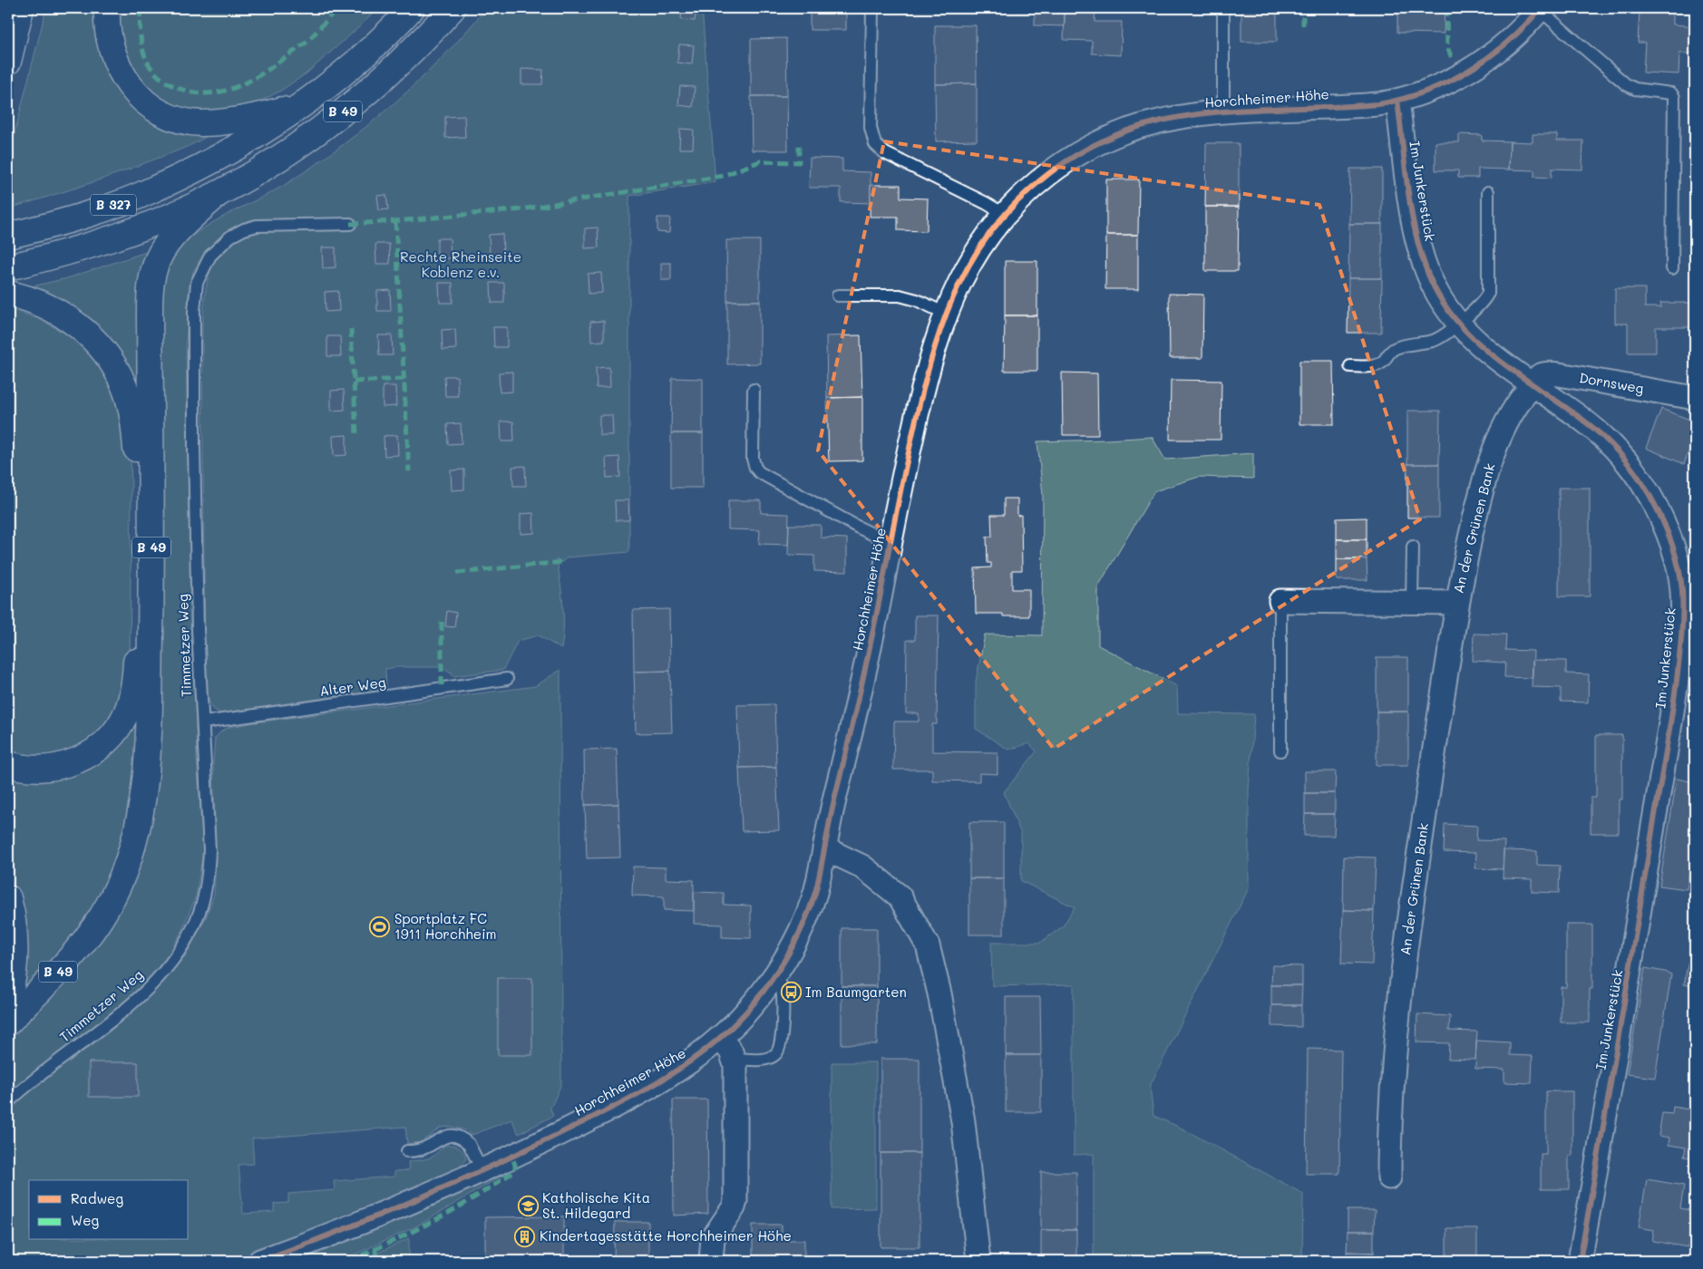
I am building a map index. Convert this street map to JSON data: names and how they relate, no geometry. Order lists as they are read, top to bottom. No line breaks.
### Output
{"streets":{"highway":["B 49","B 327"],"street":["Horchheimer Höhe","Im Junkerstück","Dornsweg","An der Grünen Bank"],"lane":["Timmetzer Weg","Alter Weg"]},"crossings":[["Horchheimer Höhe","Im Junkerstück"],["B 49","B 327"],["Im Junkerstück","Dornsweg"],["Im Junkerstück","An der Grünen Bank"],["Dornsweg","An der Grünen Bank"],["Timmetzer Weg","Alter Weg"]],"parks":["Rechte Rheinseite Koblenz e.v."],"places":{"sports":["Sportplatz FC 1911 Horchheim"],"bus stop":["Im Baumgarten"],"school or university":["Katholische Kita St. Hildegard"],"building":["Kindertagesstätte Horchheimer Höhe"]},"legend":["Radweg","Weg"]}
